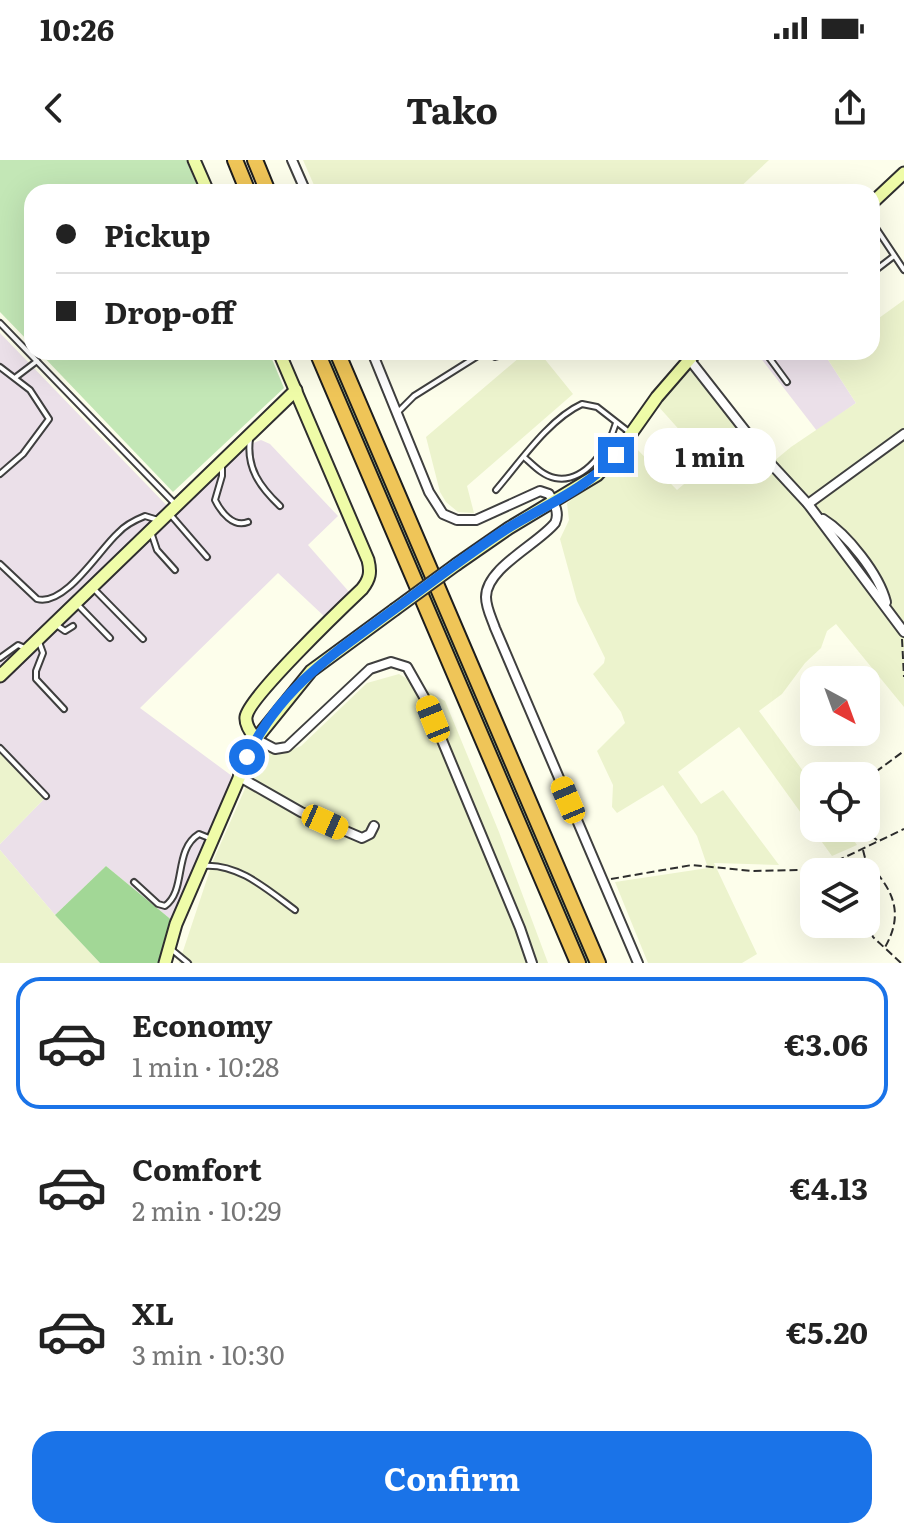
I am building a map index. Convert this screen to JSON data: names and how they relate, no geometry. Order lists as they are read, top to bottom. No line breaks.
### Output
{"north":"bottom right","page":{"status":"10:26","header":"Tako","banner":["Pickup","Drop-off"],"bubble":"1 min","list":[{"name":"Economy","note":"1 min · 10:28","value":"€3.06"},{"name":"Comfort","note":"2 min · 10:29","value":"€4.13"},{"name":"XL","note":"3 min · 10:30","value":"€5.20"}],"buttons":"Confirm"}}
